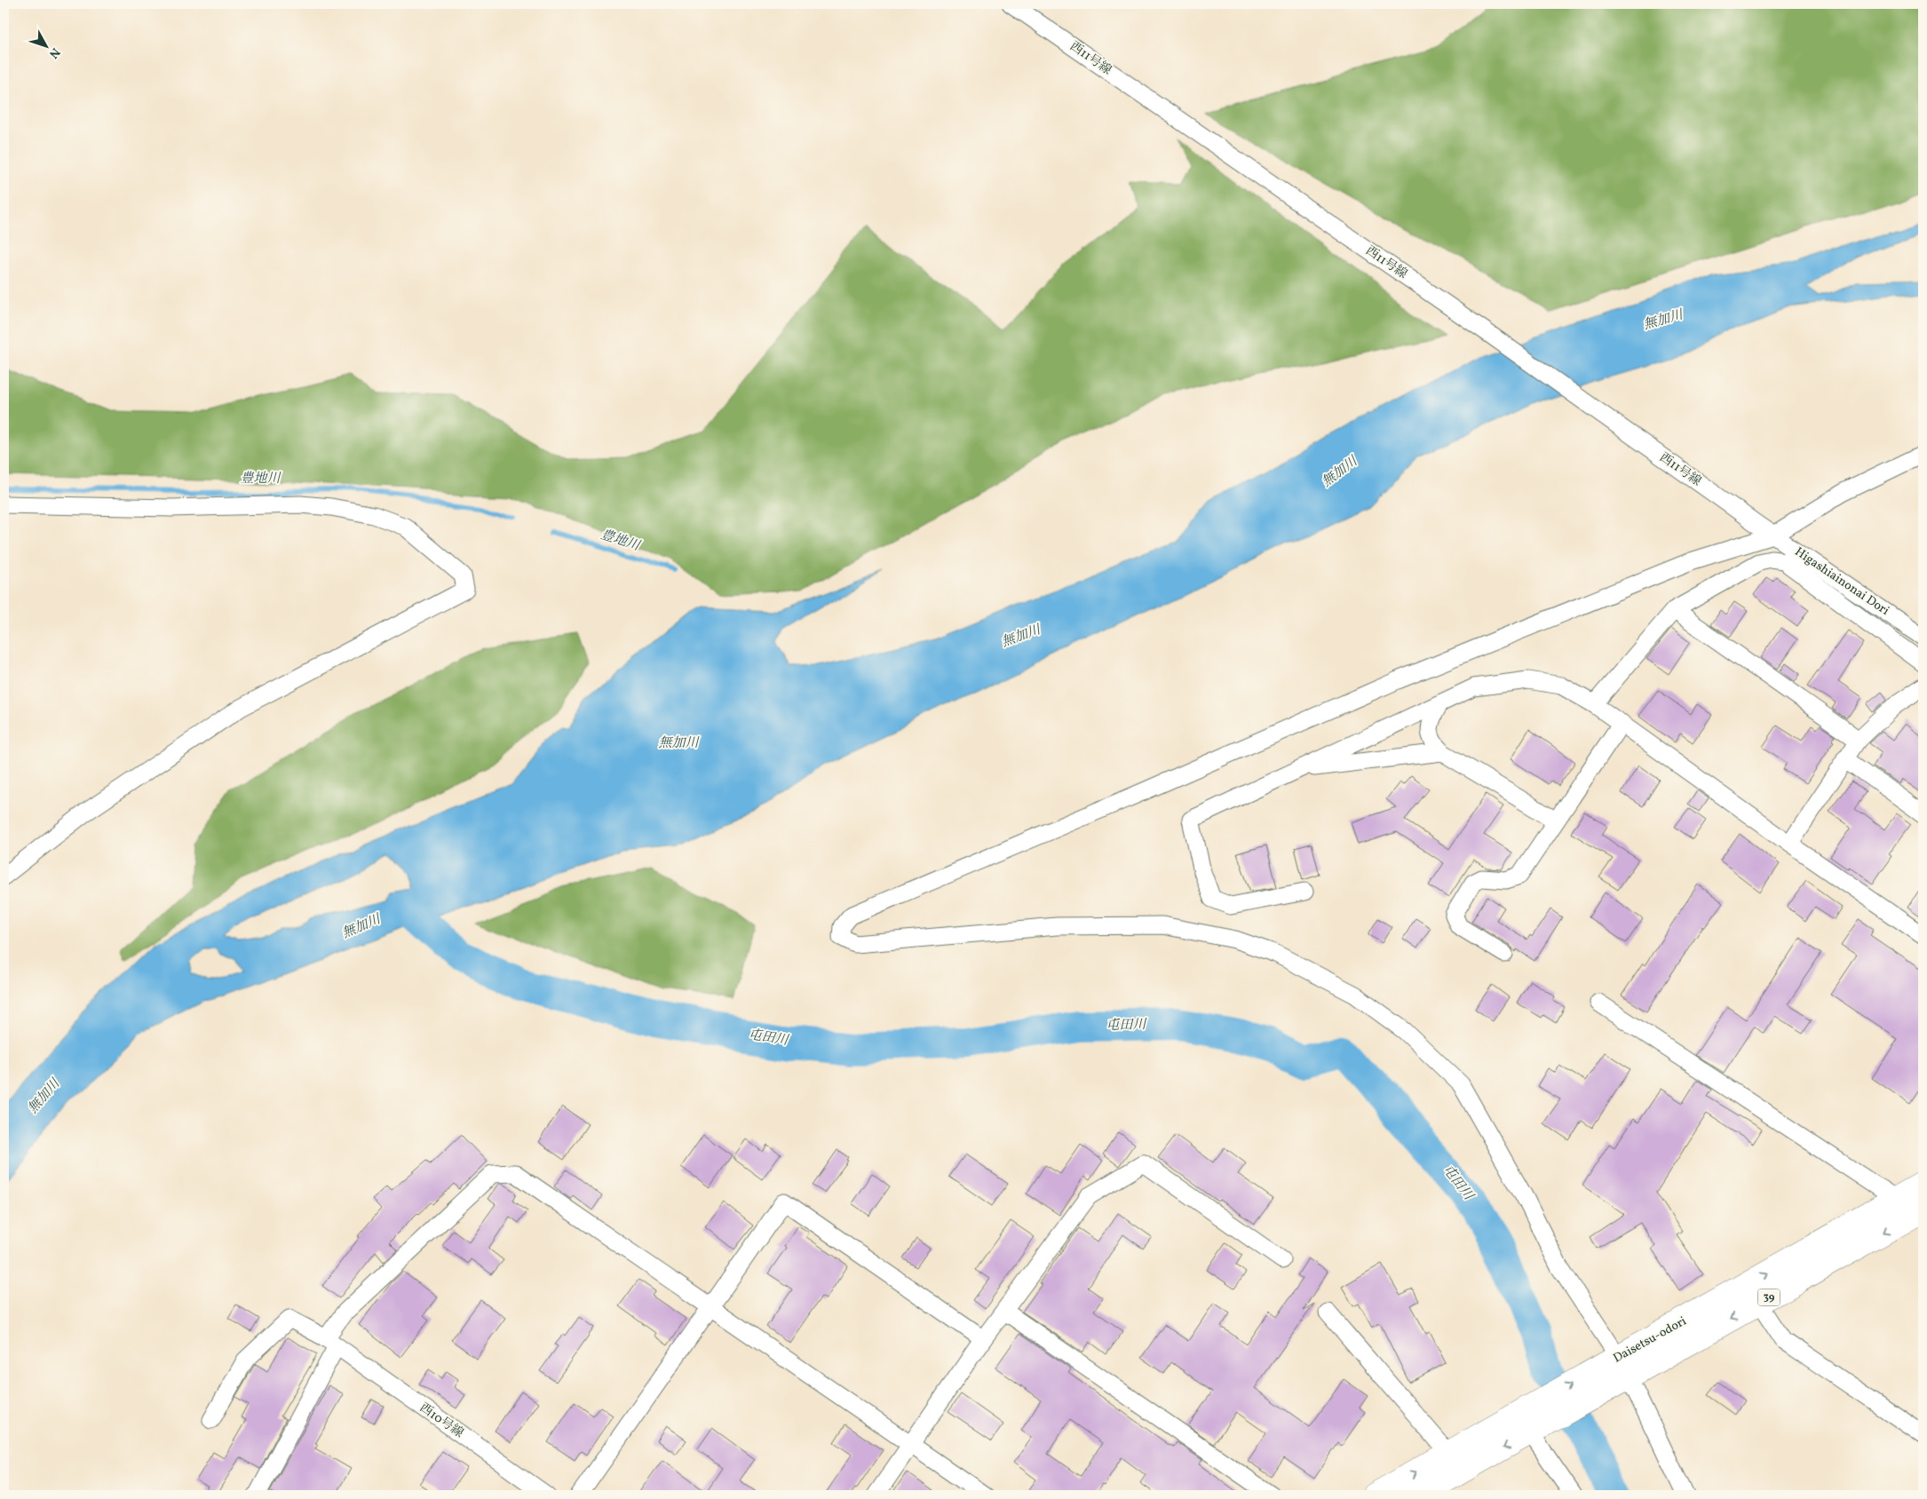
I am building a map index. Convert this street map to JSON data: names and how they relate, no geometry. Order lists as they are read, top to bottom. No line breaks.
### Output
{"streets":{"highway":["39","Daisetsu-odori"],"street":["西11号線","Higashiainonai Dori","西10号線"]},"crossings":[["西11号線","Higashiainonai Dori"]],"water":["無加川","豊地川","屯田川"],"north":"bottom right"}
